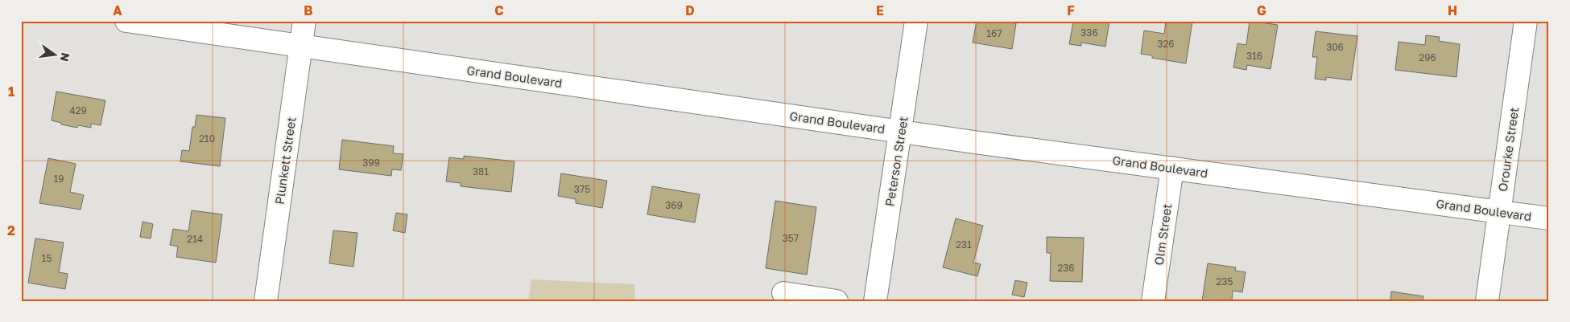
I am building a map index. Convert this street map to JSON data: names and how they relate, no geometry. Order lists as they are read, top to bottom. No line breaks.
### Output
{"streets":{"street":["Grand Boulevard","Orourke Street","Plunkett Street","Peterson Street","Olm Street"]},"crossings":[["Grand Boulevard","Orourke Street"],["Grand Boulevard","Plunkett Street"],["Grand Boulevard","Peterson Street"],["Grand Boulevard","Olm Street"]],"house_numbers":["336","167","326","306","316","296","429","210","399","381","19","375","369","357","214","231","15","236","235"],"north":"right","grid":{"columns":["A","B","C","D","E","F","G","H"],"rows":["1","2"]}}
